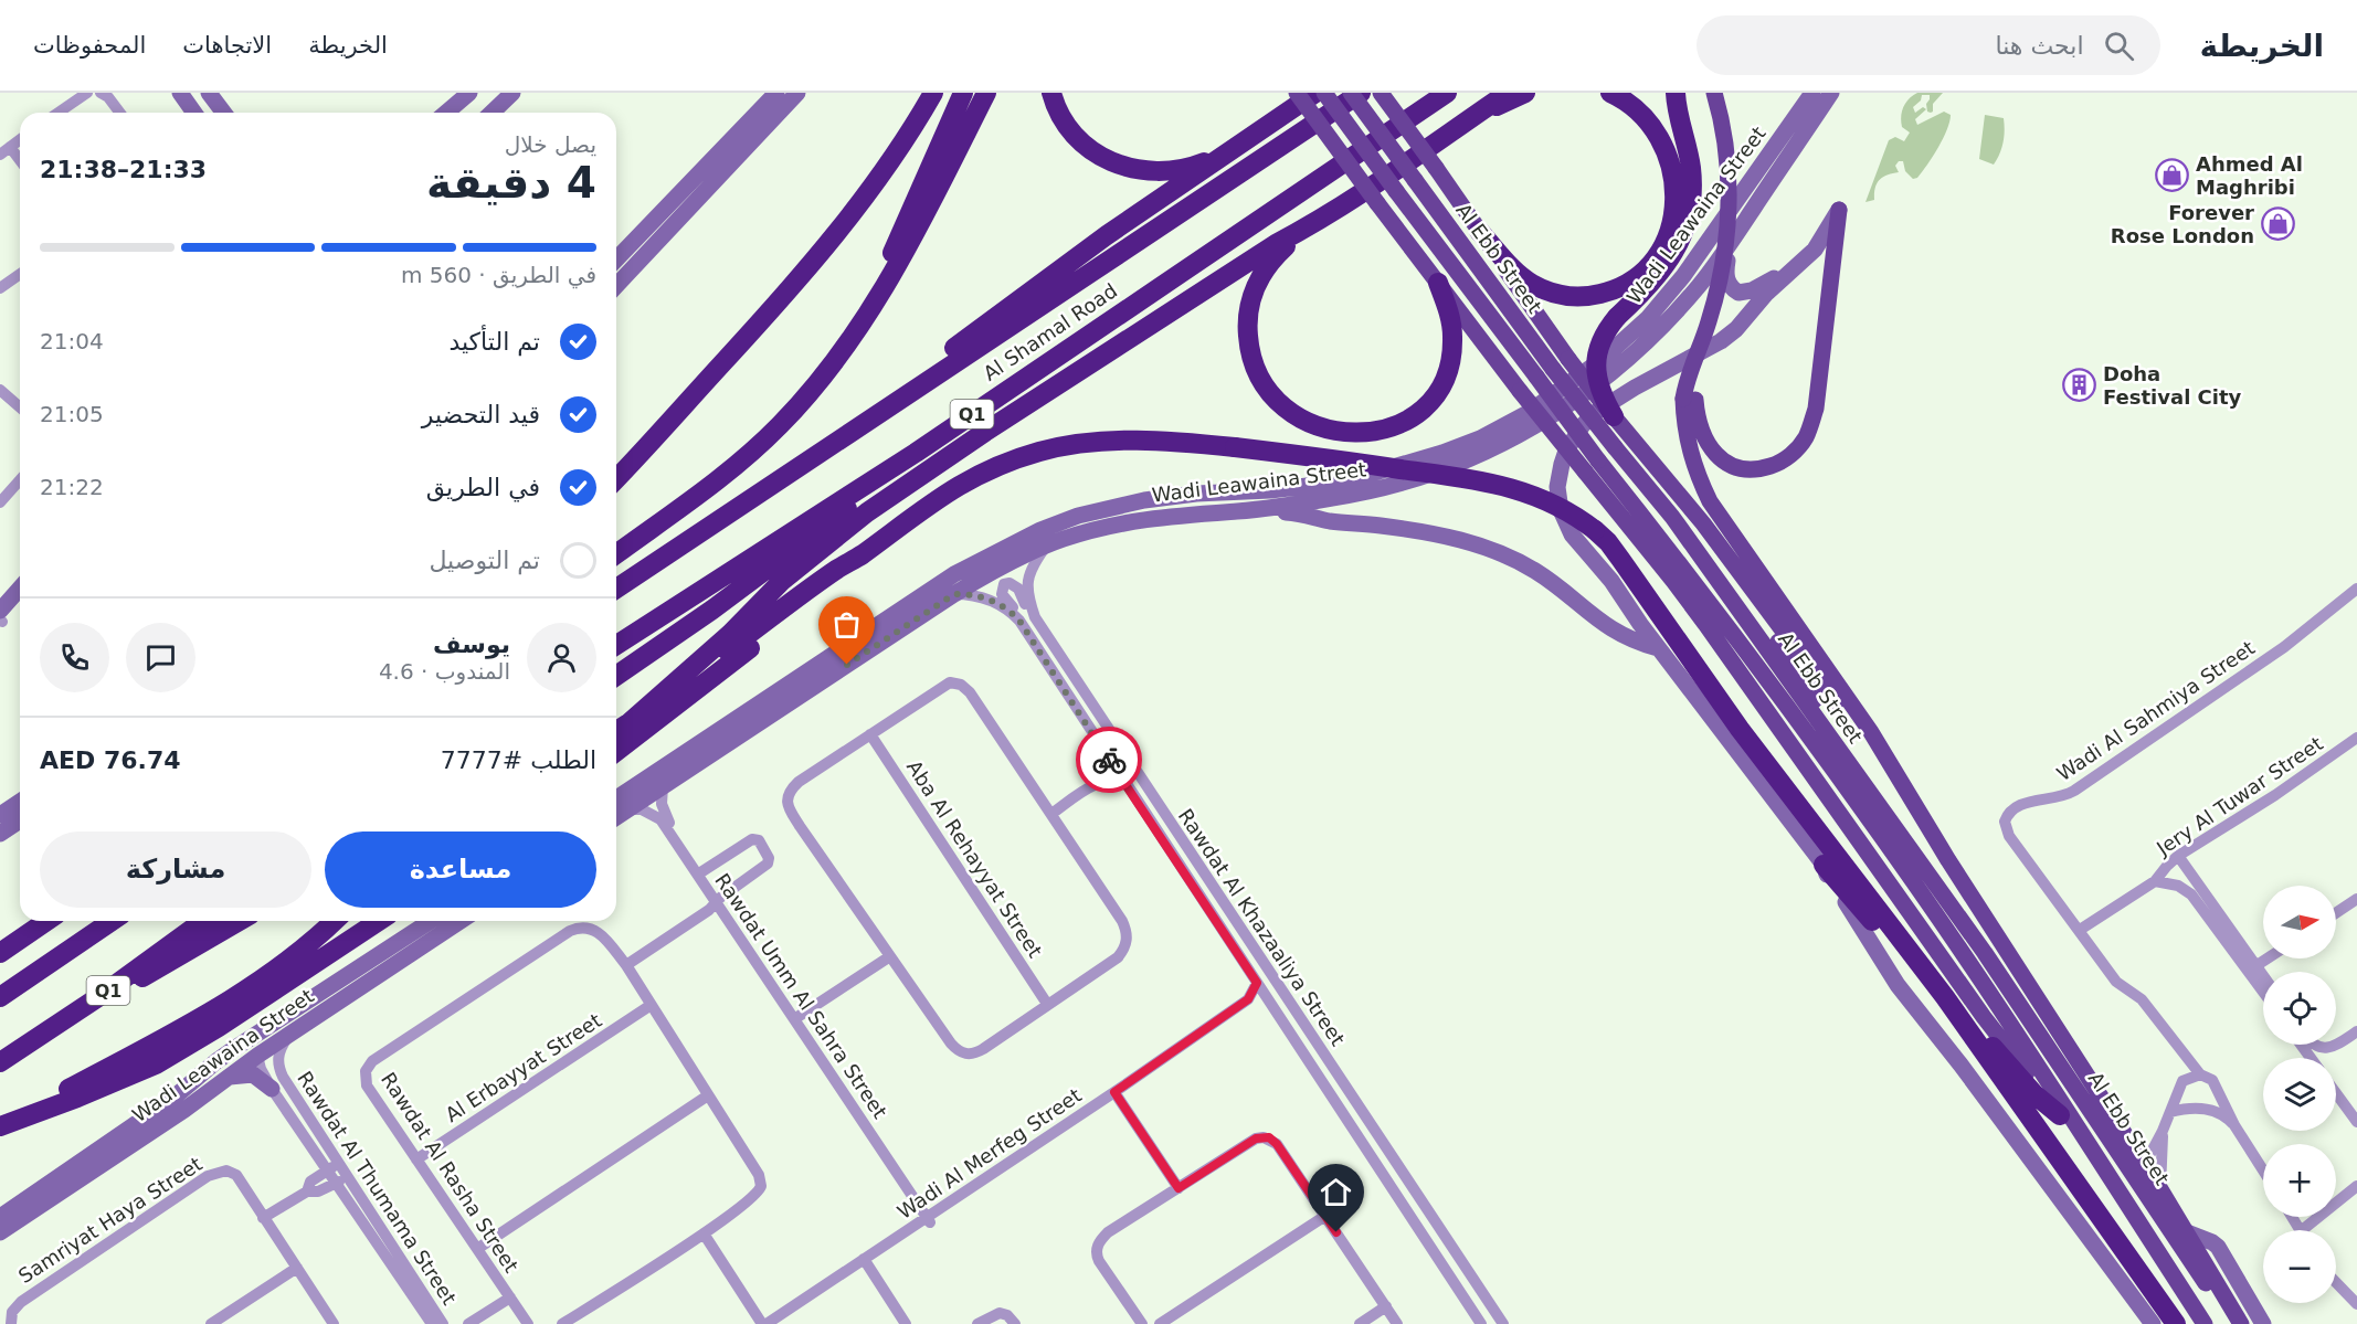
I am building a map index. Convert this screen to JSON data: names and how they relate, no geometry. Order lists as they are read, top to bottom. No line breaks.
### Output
{"streets":{"highway":["Al Shamal Road","Q1"],"main road":["Wadi Leawaina Street","Al Ebb Street"],"street":["Wadi Al Sahmiya Street","Jery Al Tuwar Street","Aba Al Rehayyat Street","Rawdat Al Khazaaliya Street","Rawdat Umm Al Sahra Street","Al Erbayyat Street","Wadi Al Merfeg Street","Rawdat Al Rasha Street","Rawdat Al Thumama Street","Samriyat Haya Street"]},"crossings":[["Wadi Leawaina Street","Rawdat Al Khazaaliya Street"],["Wadi Leawaina Street","Rawdat Umm Al Sahra Street"],["Wadi Leawaina Street","Rawdat Al Thumama Street"],["Wadi Al Sahmiya Street","Jery Al Tuwar Street"],["Rawdat Al Khazaaliya Street","Wadi Al Merfeg Street"],["Rawdat Umm Al Sahra Street","Wadi Al Merfeg Street"],["Al Erbayyat Street","Rawdat Al Rasha Street"]],"places":{"shop":["Ahmed Al Maghribi","Forever Rose London"],"building":["Doha Festival City"]},"north":"right","page":{"header":"الخريطة","search":"ابحث هنا","nav":["الخريطة","الاتجاهات","المحفوظات"],"heading":["4 دقيقة","يصل خلال","21:33–21:38"],"panel":["يوسف","المندوب · 4.6","الطلب #7777","AED 76.74"],"bar":"في الطريق · 560 m","list":[["تم التأكيد","21:04"],["قيد التحضير","21:05"],["في الطريق","21:22"],"تم التوصيل"],"buttons":["مساعدة","مشاركة"],"map_buttons":["+","−"]}}
